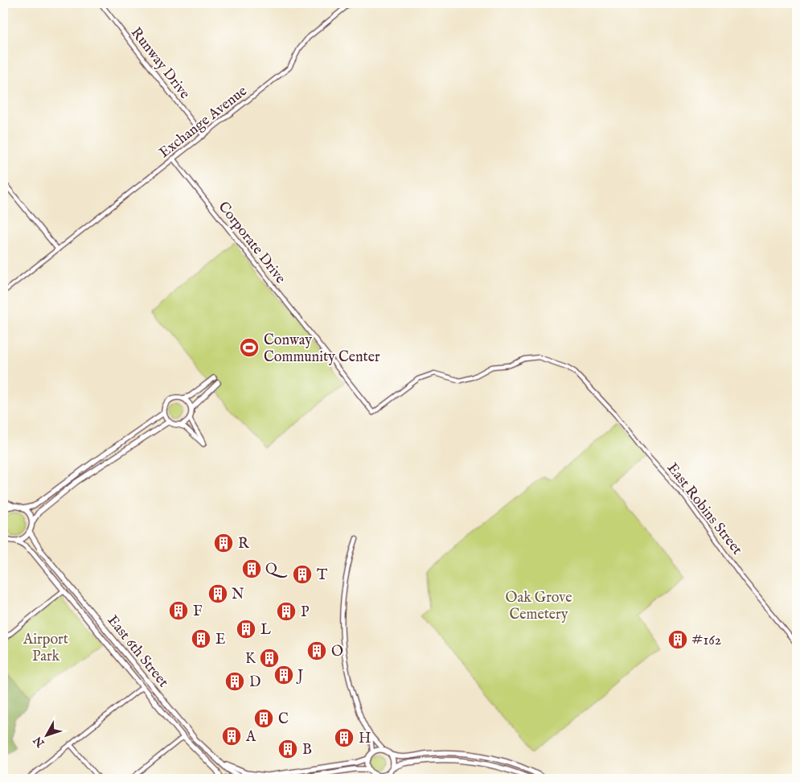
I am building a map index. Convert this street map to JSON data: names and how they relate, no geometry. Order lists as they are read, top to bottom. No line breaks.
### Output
{"streets":{"street":["Runway Drive","Exchange Avenue","Corporate Drive","East Robins Street","East 6th Street"]},"crossings":[["Runway Drive","Exchange Avenue"],["Exchange Avenue","Corporate Drive"],["Corporate Drive","East Robins Street"]],"parks":["Oak Grove Cemetery","Airport Park"],"places":{"sports":["Conway Community Center"],"building":["R","Q","T","N","F","P","L","E","#162","O","K","J","D","C","A","H","B"]},"north":"bottom left"}
